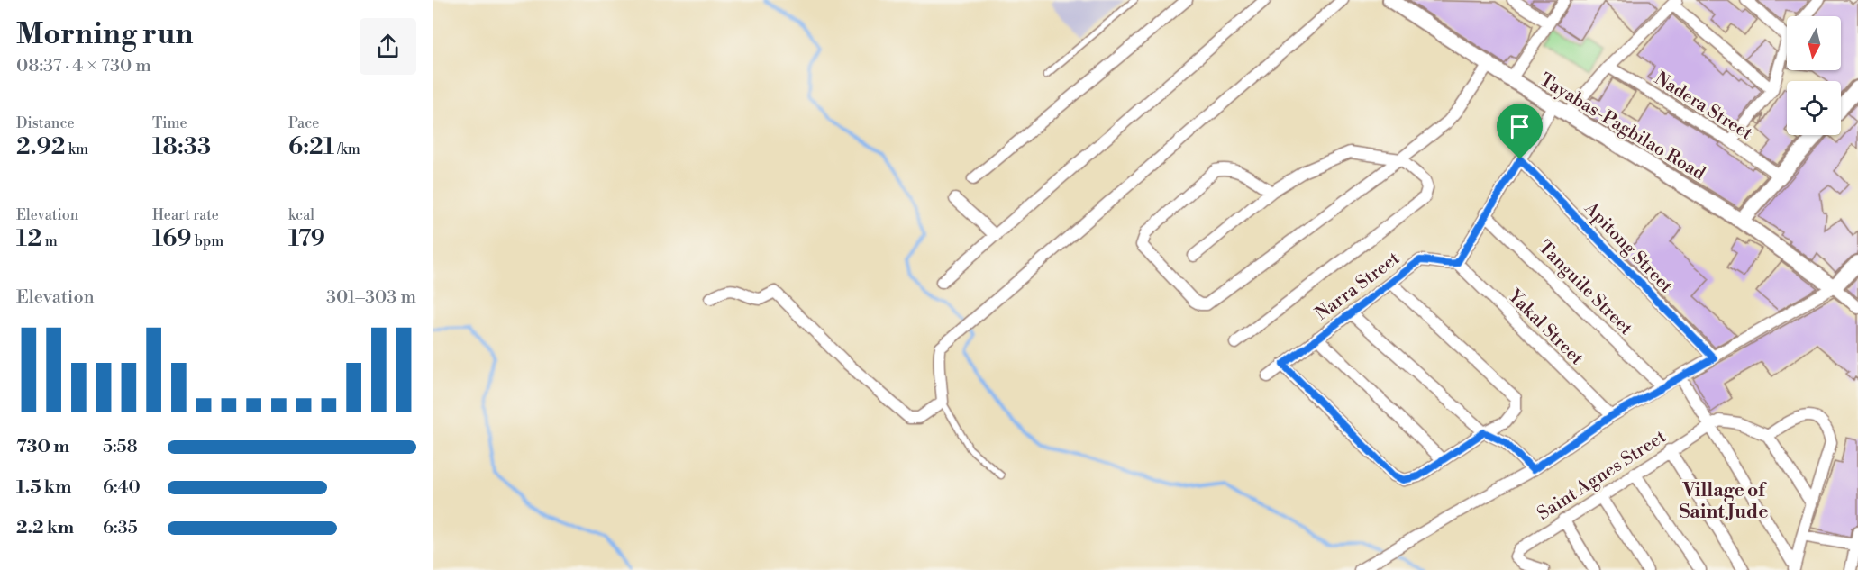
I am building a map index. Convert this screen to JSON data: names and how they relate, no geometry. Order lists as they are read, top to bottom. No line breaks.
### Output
{"streets":{"main road":["Tayabas-Pagbilao Road"],"street":["Nadera Street","Apitong Street","Narra Street","Tanguile Street","Yakal Street","Saint Agnes Street"]},"crossings":[["Narra Street","Yakal Street"]],"districts":["Village of Saint Jude"],"north":"bottom","page":{"heading":["Morning run","08:37 · 4 × 730 m"],"stats":[["Distance","2.92 km"],["Time","18:33"],["Pace","6:21 /km"],["Elevation","12 m"],["Heart rate","169 bpm"],["kcal","179"]],"chart":["Elevation","301–303 m"],"list":[{"name":"730 m","note":"5:58"},{"name":"1.5 km","note":"6:40"},{"name":"2.2 km","note":"6:35"}]}}
